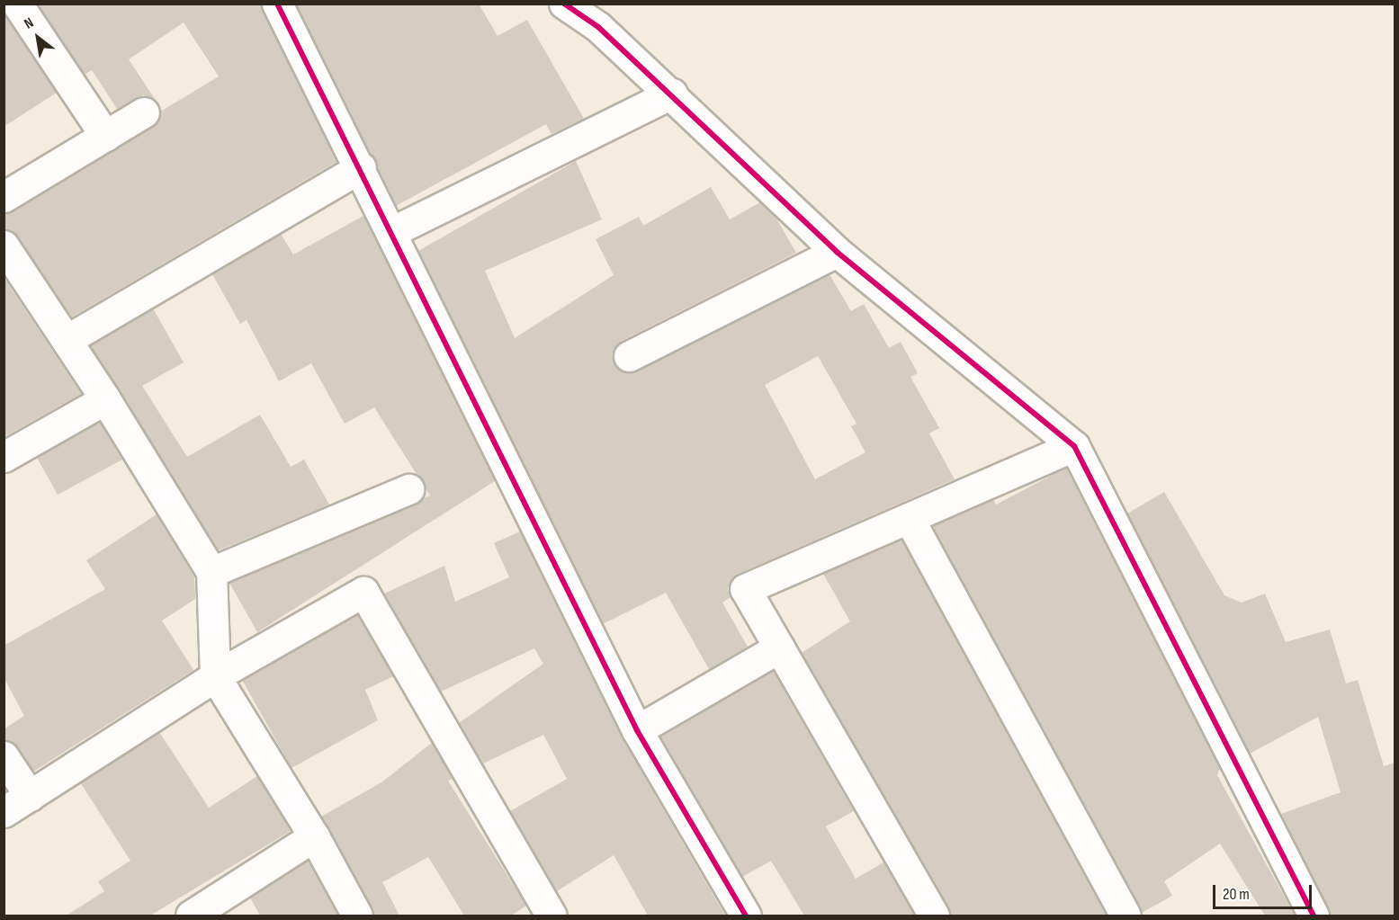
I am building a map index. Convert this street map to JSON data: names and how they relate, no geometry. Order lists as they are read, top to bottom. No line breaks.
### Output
{"scale_bar":"20 m","north":"top left"}
